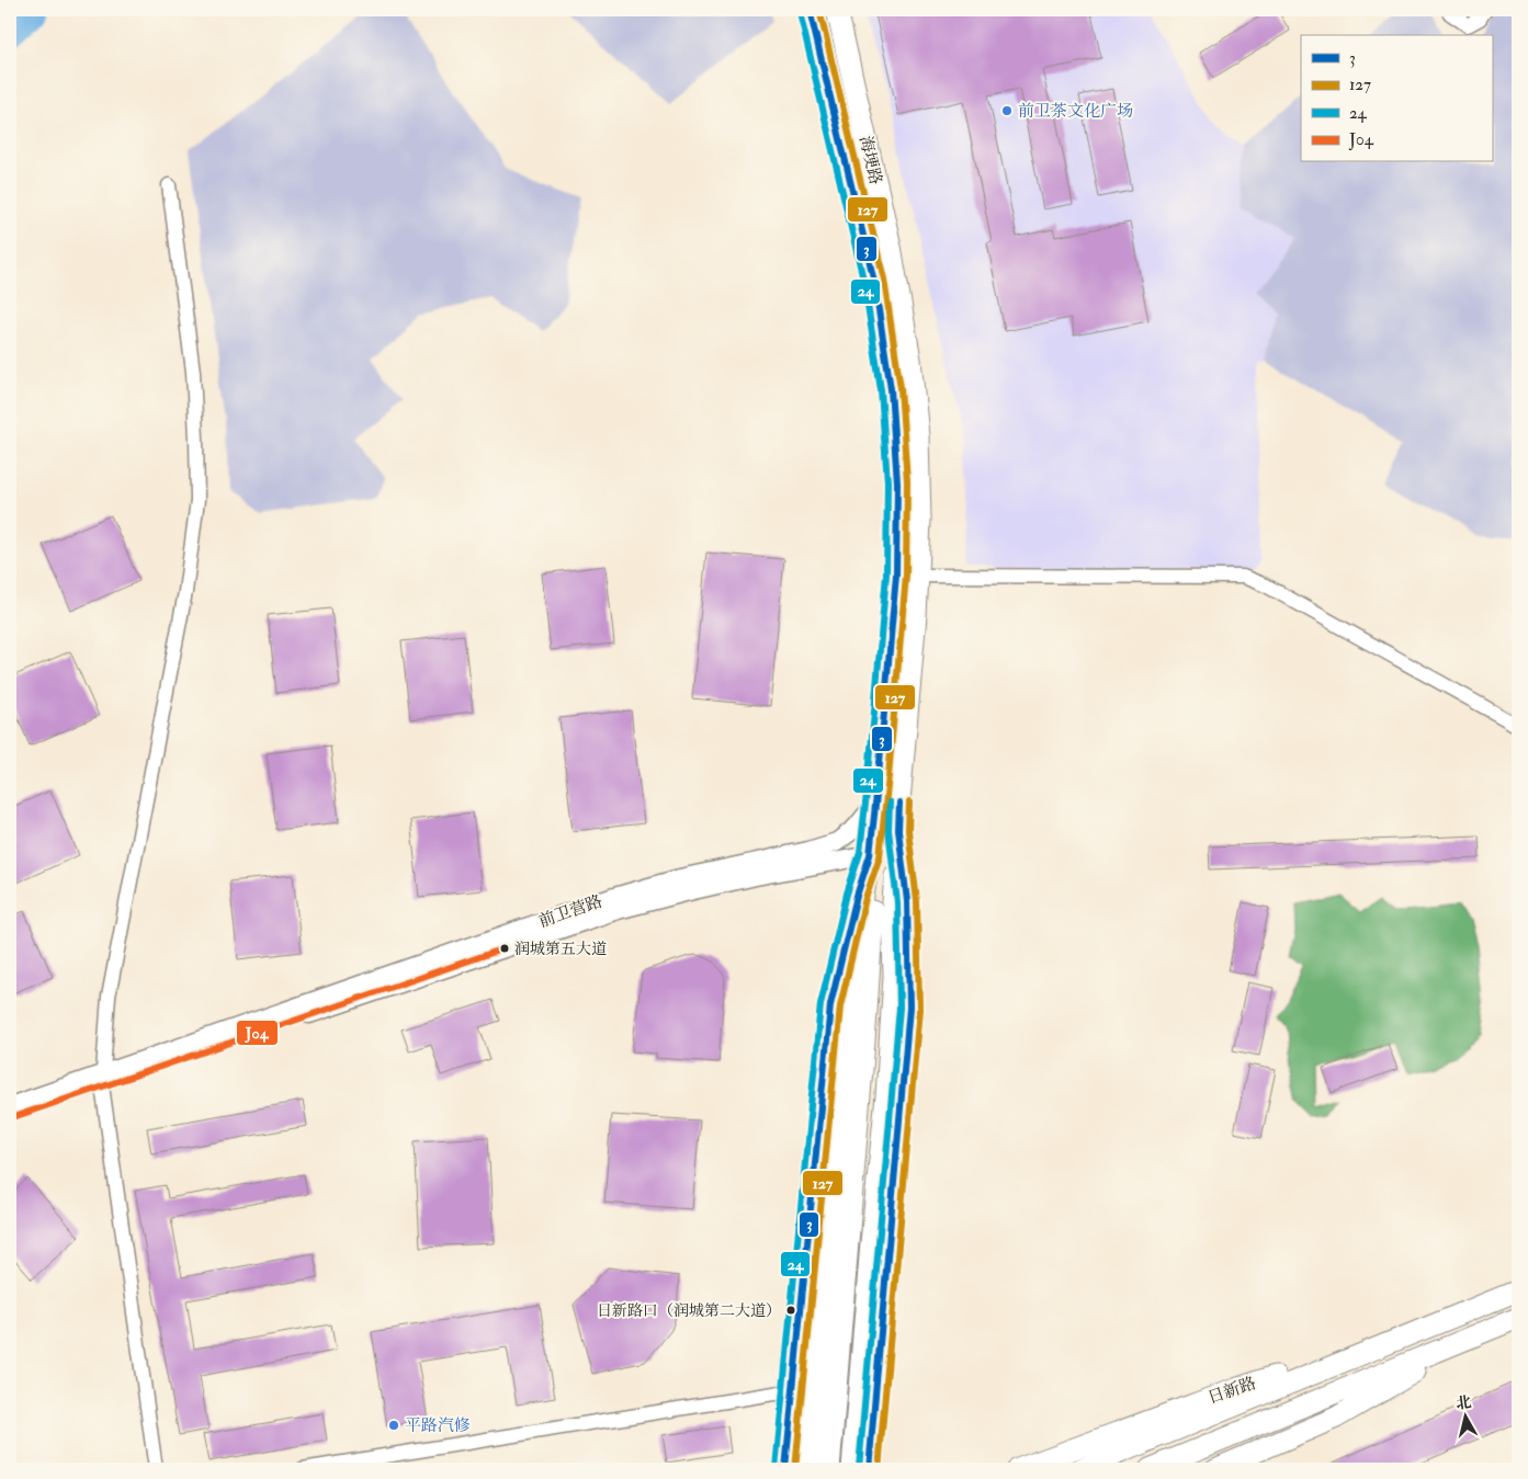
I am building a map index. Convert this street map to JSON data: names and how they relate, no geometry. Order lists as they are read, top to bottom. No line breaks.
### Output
{"streets":{"main road":["海埂路","日新路"],"street":["前卫营路"]},"crossings":[["海埂路","前卫营路"]],"places":["前卫茶文化广场","润城第五大道","日新路口（润城第二大道）","平路汽修"],"lines":["transit line 3","transit line 127","transit line 24","transit line J04"],"legend":["3","127","24","J04"],"north":"top"}
